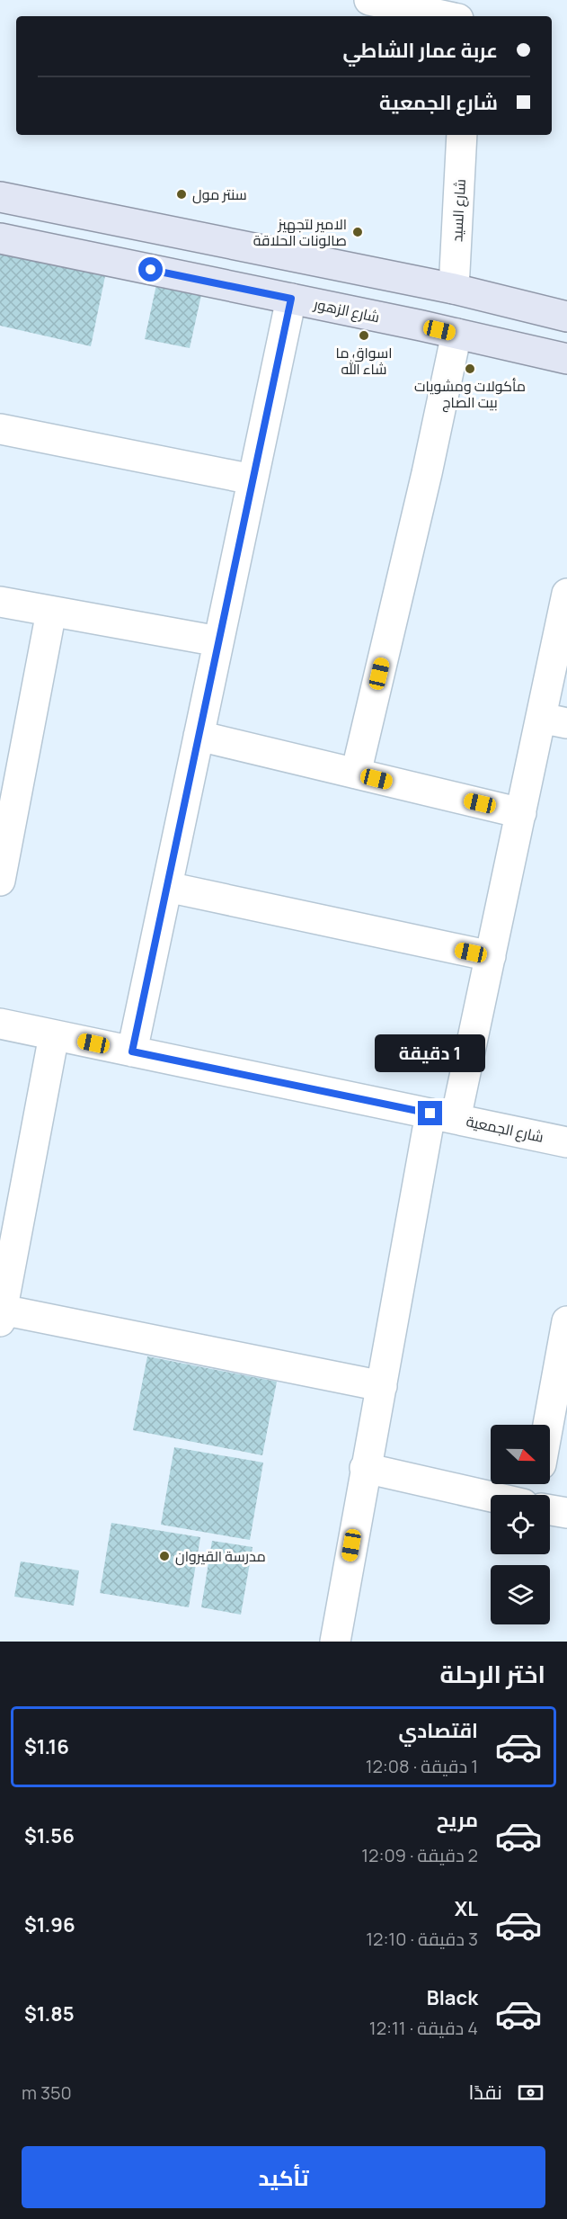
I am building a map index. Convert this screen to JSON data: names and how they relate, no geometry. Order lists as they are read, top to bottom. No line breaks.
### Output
{"streets":{"main road":["شارع الزهور"],"street":["شارع السيد","شارع الجمعية"]},"places":["سنتر مول","الامير لتجهيز صالونات الحلاقة","اسواق ما شاء الله","مأكولات ومشويات بيت الصاج","مدرسة القيروان"],"north":"right","page":{"banner":["عربة عمار الشاطي","شارع الجمعية"],"bubble":"1 دقيقة","heading":"اختر الرحلة","list":[{"name":"اقتصادي","note":"1 دقيقة · 12:08","value":"$1.16"},{"name":"مريح","note":"2 دقيقة · 12:09","value":"$1.56"},{"name":"XL","note":"3 دقيقة · 12:10","value":"$1.96"},{"name":"Black","note":"4 دقيقة · 12:11","value":"$1.85"}],"pay":["نقدًا","350 m"],"buttons":"تأكيد"}}
